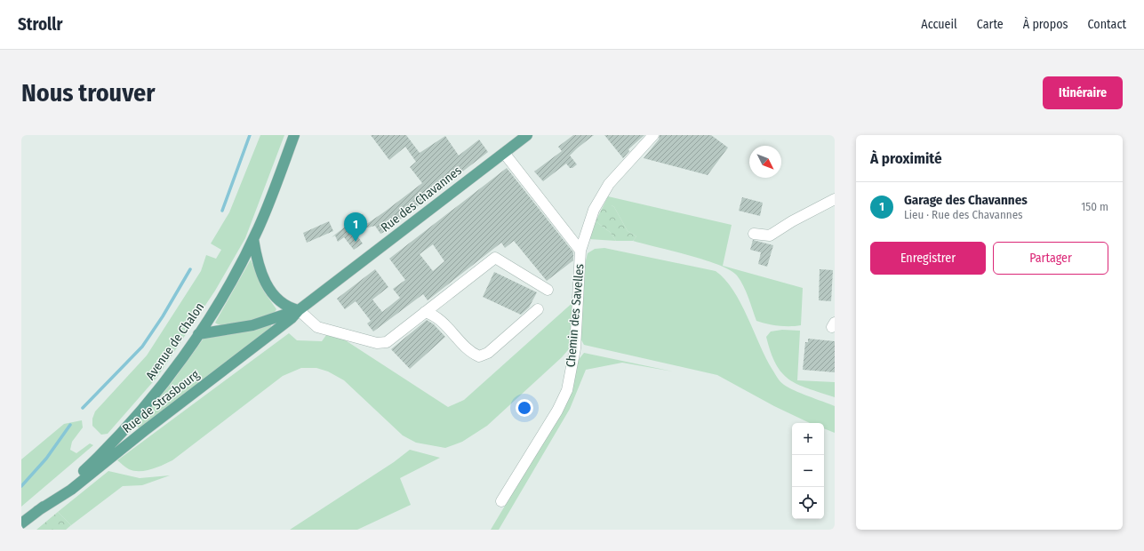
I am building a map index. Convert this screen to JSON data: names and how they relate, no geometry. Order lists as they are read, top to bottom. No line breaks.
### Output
{"streets":{"main road":["Rue des Chavannes","Avenue de Chalon","Rue de Strasbourg"],"street":["Chemin des Savelles"]},"crossings":[["Rue des Chavannes","Rue de Strasbourg"],["Avenue de Chalon","Rue de Strasbourg"]],"north":"bottom right","page":{"header":"Strollr","nav":["Accueil","Carte","À propos","Contact"],"buttons":["Itinéraire",["Enregistrer","Partager"]],"title":"Nous trouver","heading":"À proximité","list":[{"mark":"1","name":"Garage des Chavannes","note":"Lieu · Rue des Chavannes","value":"150 m"}],"pins":"1","map_buttons":["+","−"]}}
